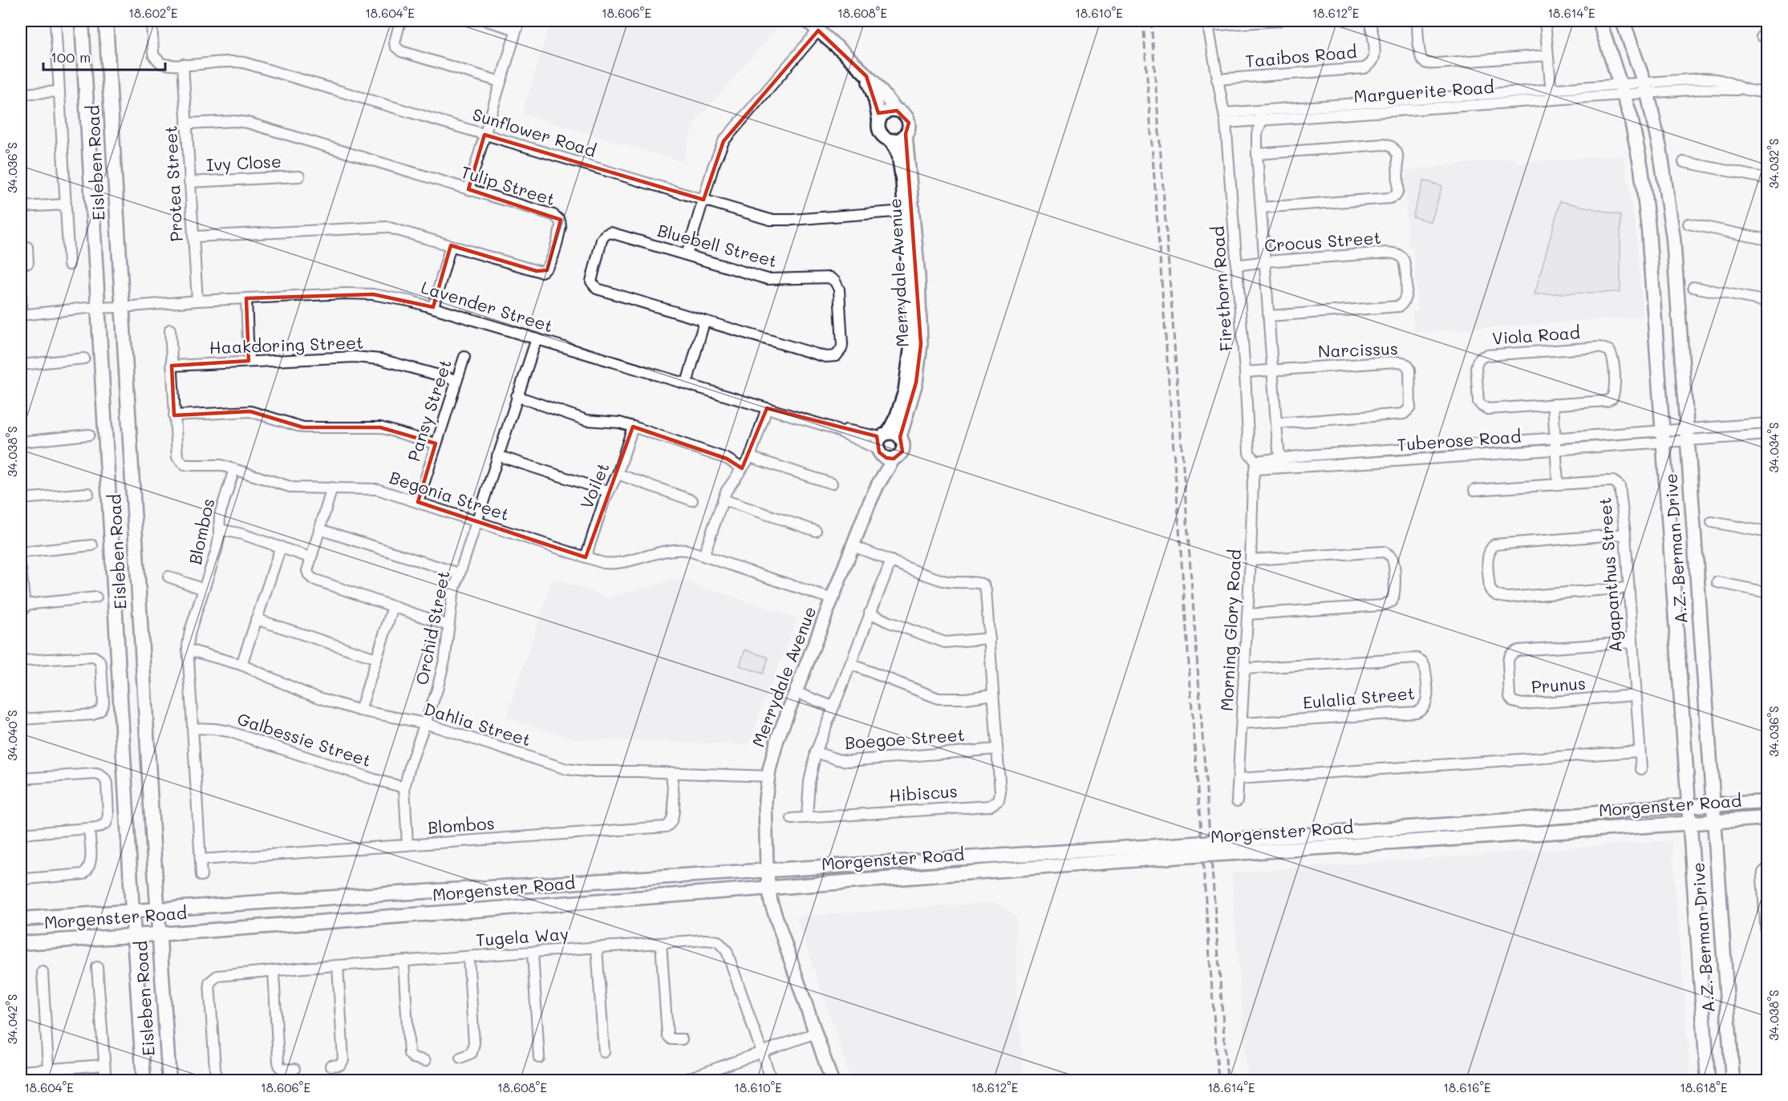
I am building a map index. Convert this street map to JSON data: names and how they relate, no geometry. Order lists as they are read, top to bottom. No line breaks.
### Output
{"streets":{"main road":["Eisleben Road","A.Z. Berman Drive","Morgenster Road"],"street":["Taaibos Road","Marguerite Road","Sunflower Road","Ivy Close","Protea Street","Tulip Street","Crocus Street","Bluebell Street","Merrydale Avenue","Firethorn Road","Lavender Street","Viola Road","Haakdoring Street","Narcissus","Pansy Street","Tuberose Road","Voilet","Begonia Street","Blombos","Agapanthus Street","Orchid Street","Morning Glory Road","Prunus","Eulalia Street","Dahlia Street","Boegoe Street","Galbessie Street","Hibiscus","Tugela Way"]},"crossings":[["Taaibos Road","Firethorn Road"],["Marguerite Road","Firethorn Road"],["Marguerite Road","A.Z. Berman Drive"],["Sunflower Road","Protea Street"],["Sunflower Road","Merrydale Avenue"],["Eisleben Road","Lavender Street"],["Eisleben Road","Morgenster Road"],["Ivy Close","Protea Street"],["Protea Street","Tulip Street"],["Protea Street","Lavender Street"],["Crocus Street","Firethorn Road"],["Merrydale Avenue","Lavender Street"],["Merrydale Avenue","Begonia Street"],["Merrydale Avenue","Dahlia Street"],["Merrydale Avenue","Hibiscus"],["Merrydale Avenue","Morgenster Road"],["Firethorn Road","Narcissus"],["Firethorn Road","Tuberose Road"],["Firethorn Road","Morning Glory Road"],["Lavender Street","Orchid Street"],["Haakdoring Street","Pansy Street"],["Haakdoring Street","Begonia Street"],["Pansy Street","Begonia Street"],["Tuberose Road","A.Z. Berman Drive"],["Tuberose Road","Morning Glory Road"],["Voilet","Begonia Street"],["Begonia Street","Blombos"],["Begonia Street","Orchid Street"],["Blombos","Orchid Street"],["Blombos","Dahlia Street"],["Blombos","Galbessie Street"],["A.Z. Berman Drive","Morgenster Road"],["Agapanthus Street","Prunus"],["Orchid Street","Dahlia Street"],["Orchid Street","Galbessie Street"],["Morning Glory Road","Eulalia Street"],["Boegoe Street","Hibiscus"]],"scale_bar":"100 m","coordinates":["18.602°E","18.604°E","18.606°E","18.608°E","18.610°E","18.612°E","18.614°E","34.032°S","34.036°S","34.034°S","34.038°S","34.040°S","34.042°S","18.616°E","18.618°E"]}
